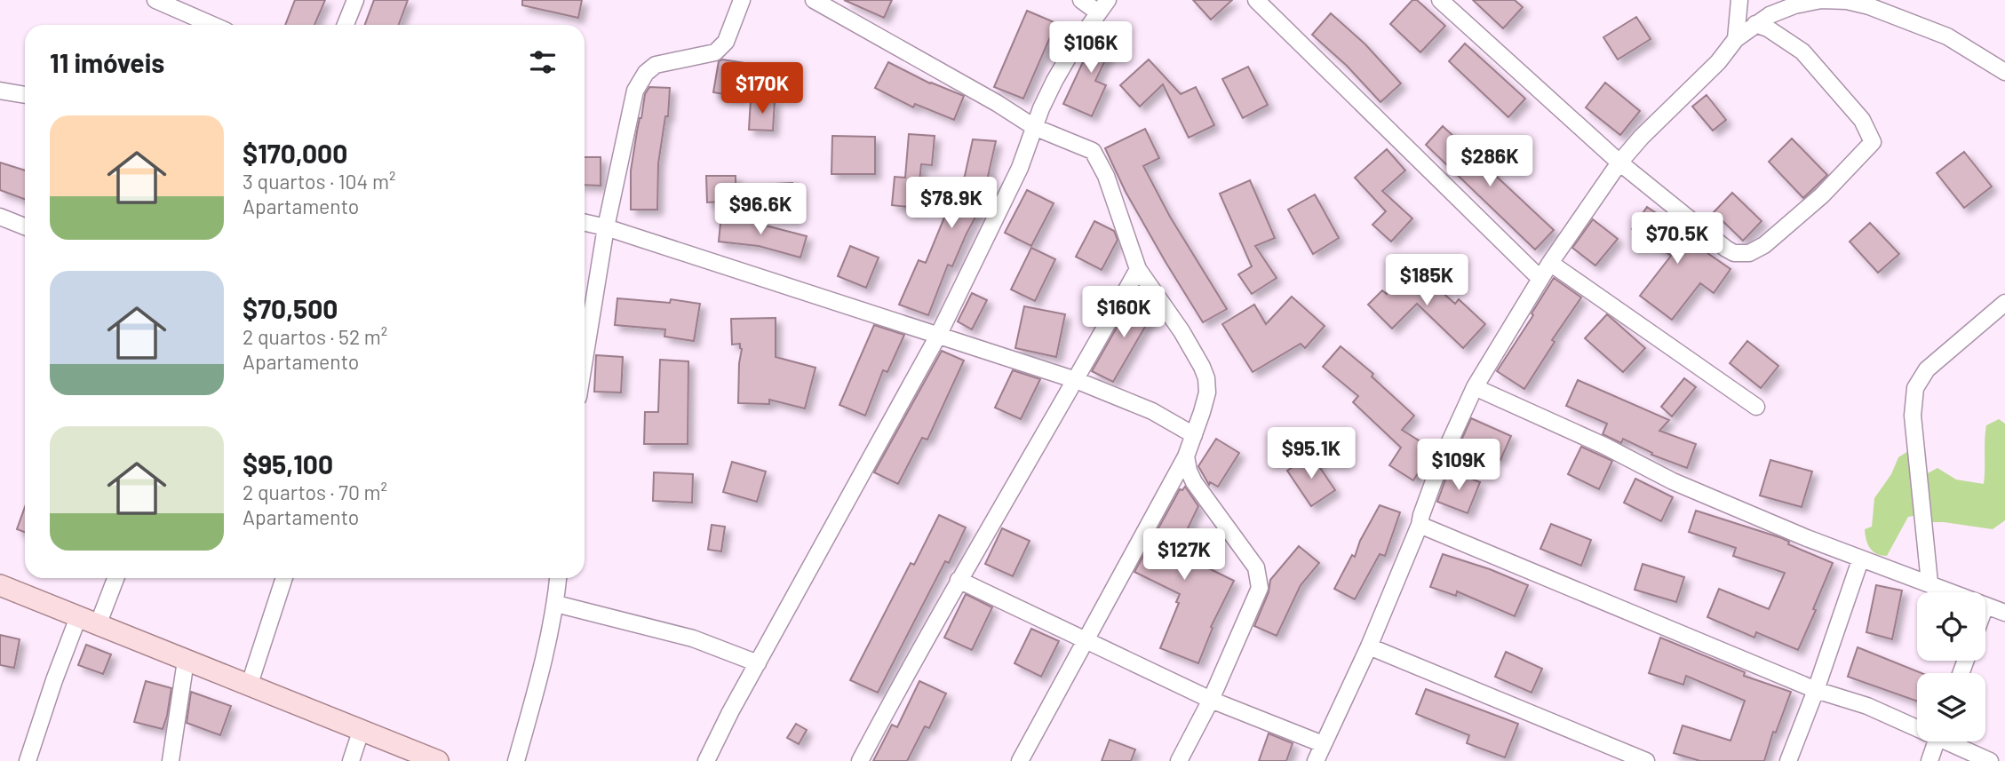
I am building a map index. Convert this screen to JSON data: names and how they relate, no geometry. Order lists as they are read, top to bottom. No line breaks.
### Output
{"page":{"price":["$106K","$170K","$286K","$78.9K","$96.6K","$70.5K","$185K","$160K","$95.1K","$109K","$127K"],"heading":"11 imóveis","list":[{"name":"$170,000","note":"3 quartos · 104 m² · Apartamento"},{"name":"$70,500","note":"2 quartos · 52 m² · Apartamento"},{"name":"$95,100","note":"2 quartos · 70 m² · Apartamento"}]}}
